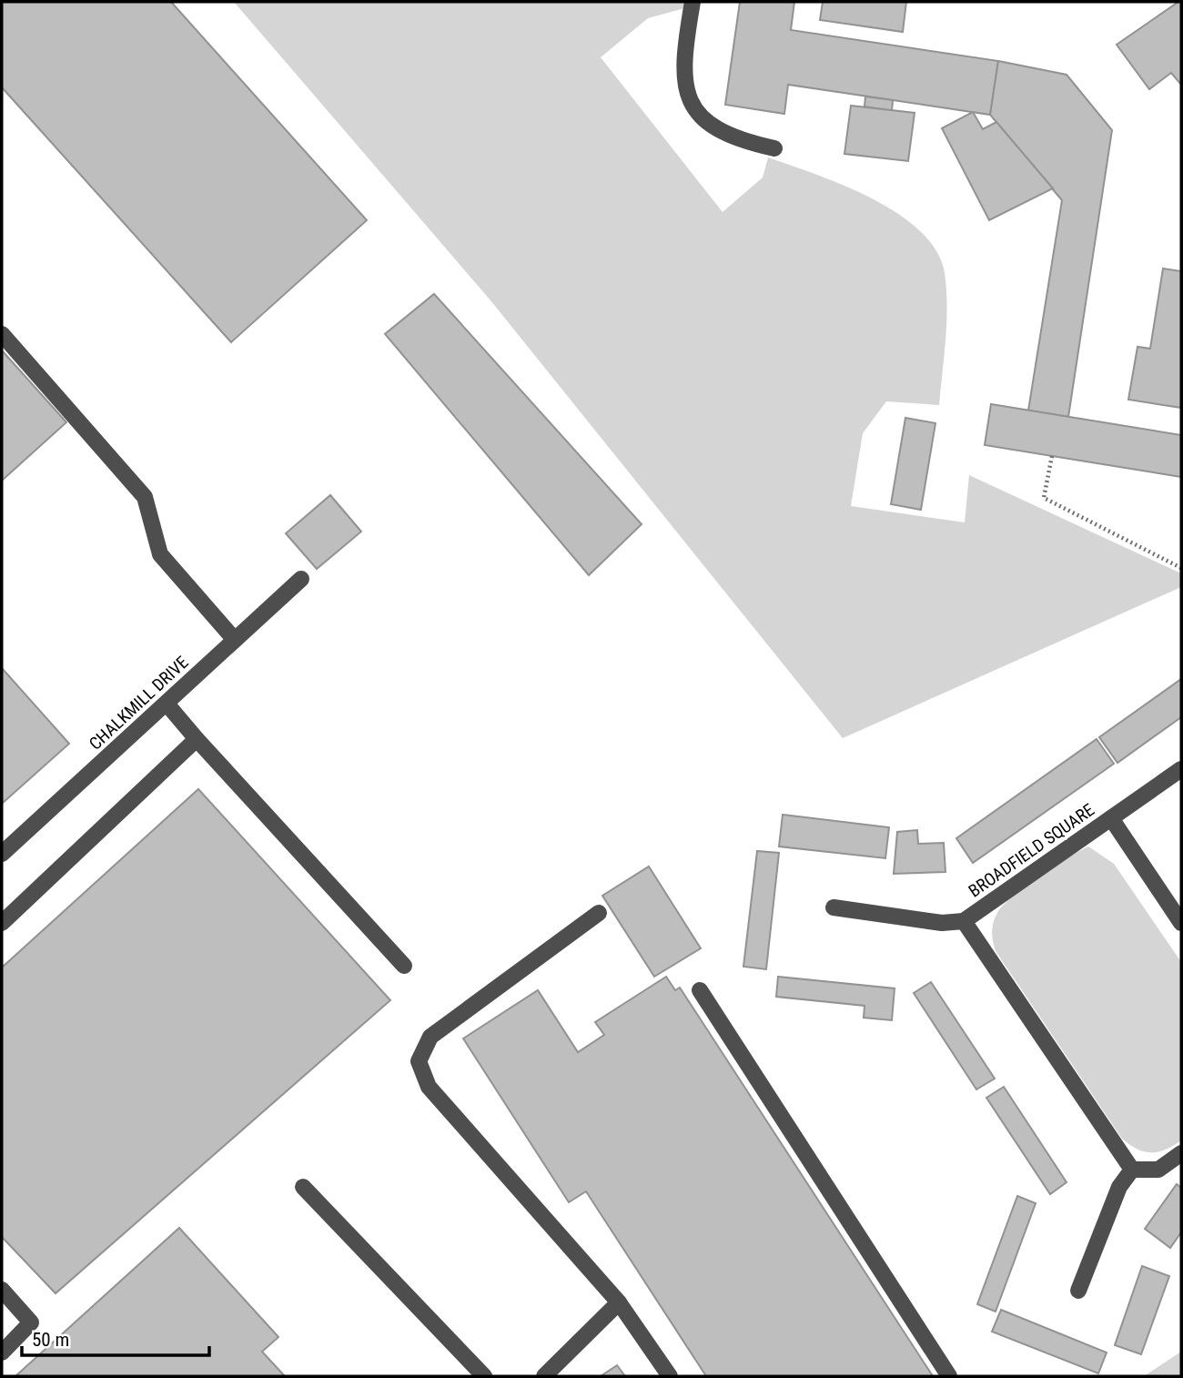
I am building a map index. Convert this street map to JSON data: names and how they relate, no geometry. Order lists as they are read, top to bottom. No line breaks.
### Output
{"streets":{"street":["CHALKMILL DRIVE","BROADFIELD SQUARE"]},"scale_bar":"50 m"}
